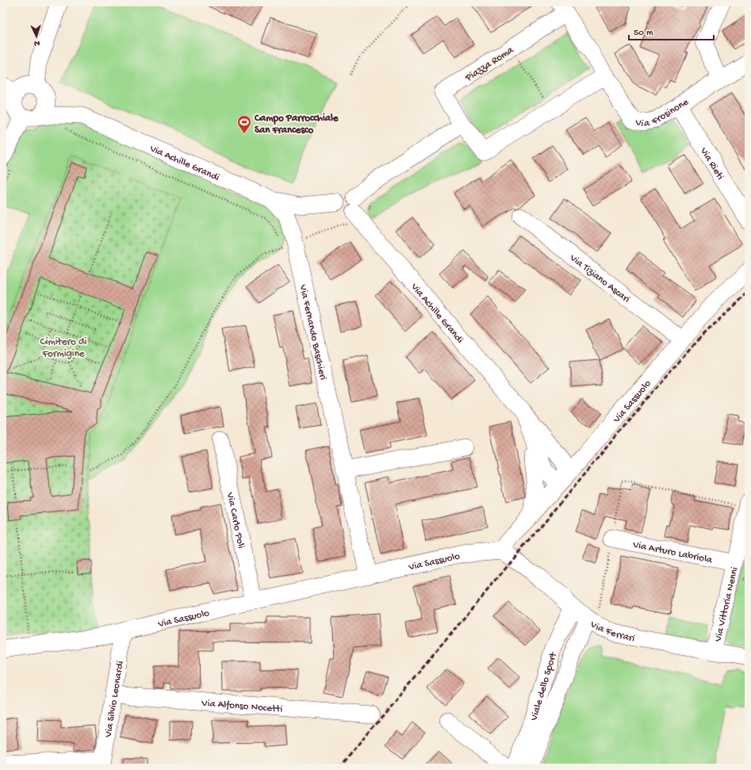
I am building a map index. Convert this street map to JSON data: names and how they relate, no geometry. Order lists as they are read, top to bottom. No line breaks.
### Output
{"streets":{"street":["Piazza Roma","Via Frosinone","Via Achille Grandi","Via Rieti","Via Tiziano Ascari","Via Fernando Baschieri","Via Sassuolo","Via Carlo Poli","Via Arturo Labriola","Via Vittoria Nenni","Via Ferrari","Viale dello Sport","Via Silvio Leonardi","Via Alfonso Nocetti"]},"crossings":[["Piazza Roma","Via Frosinone"],["Via Frosinone","Via Rieti"],["Via Achille Grandi","Via Fernando Baschieri"],["Via Achille Grandi","Via Sassuolo"],["Via Tiziano Ascari","Via Sassuolo"],["Via Fernando Baschieri","Via Sassuolo"],["Via Sassuolo","Via Carlo Poli"],["Via Sassuolo","Via Ferrari"],["Via Sassuolo","Via Silvio Leonardi"],["Via Arturo Labriola","Via Vittoria Nenni"],["Via Vittoria Nenni","Via Ferrari"],["Via Ferrari","Viale dello Sport"],["Via Silvio Leonardi","Via Alfonso Nocetti"]],"parks":["Cimitero di Formigine"],"places":{"sports":["Campo Parrocchiale San Francesco"]},"scale_bar":"50 m","north":"bottom"}
